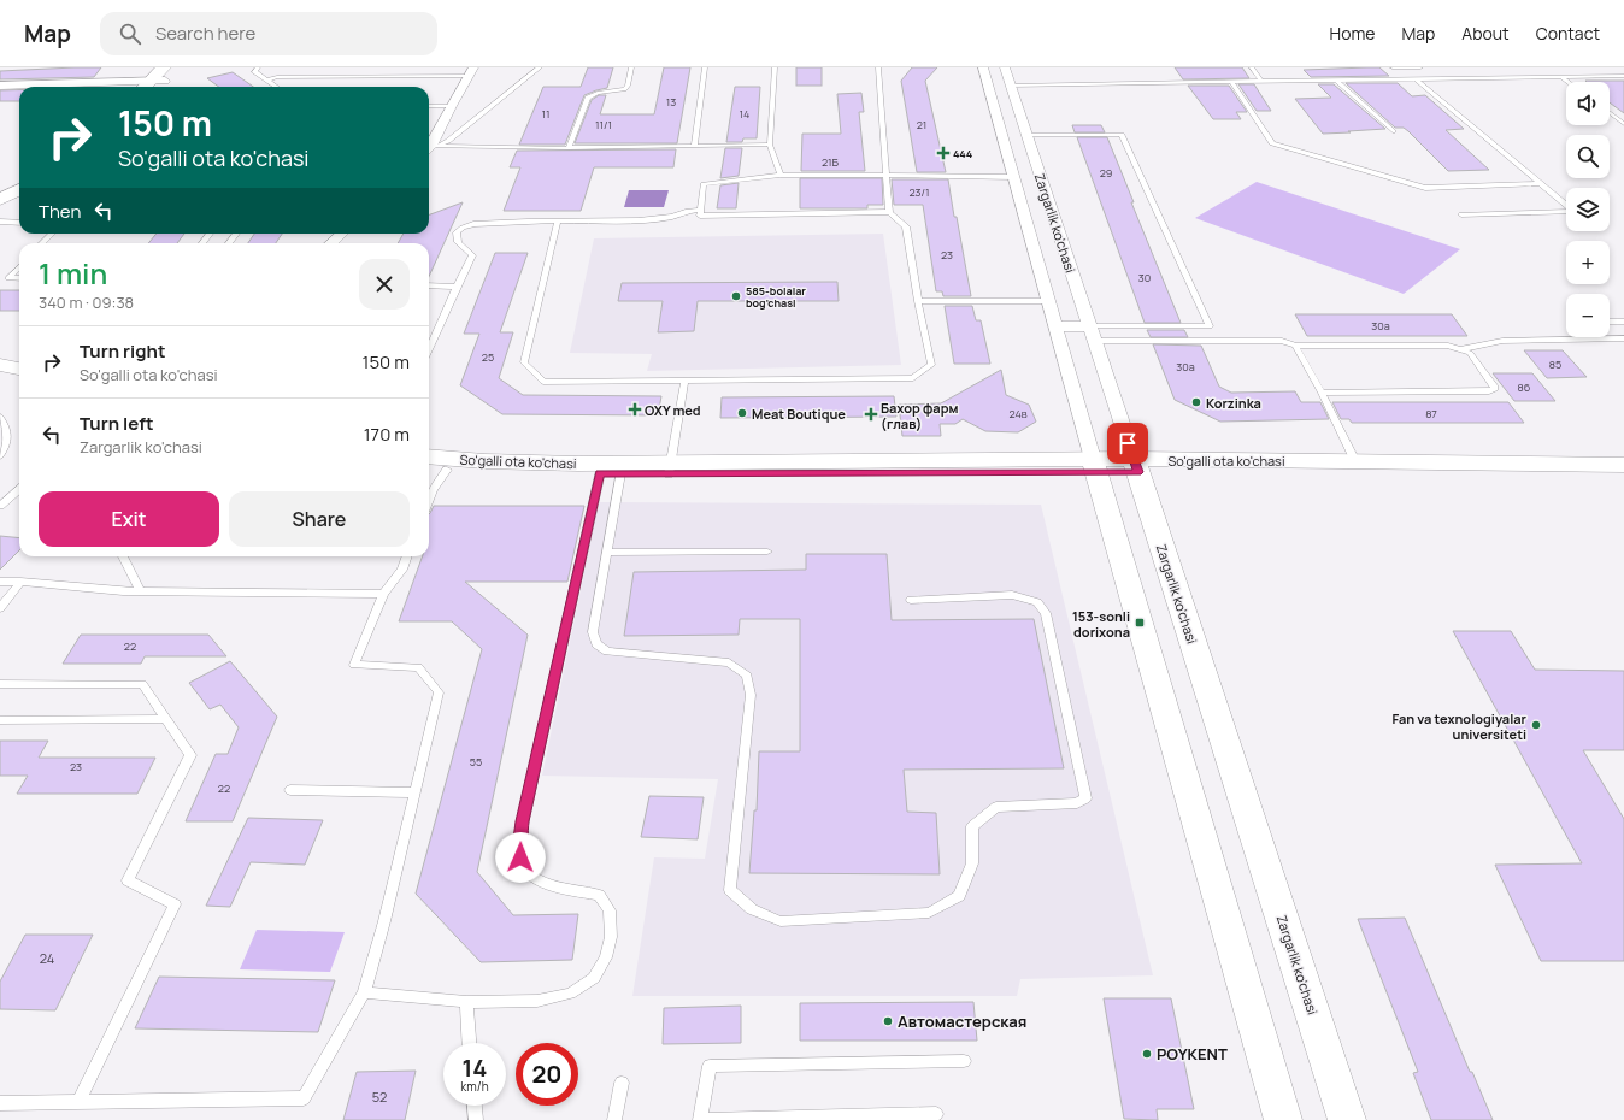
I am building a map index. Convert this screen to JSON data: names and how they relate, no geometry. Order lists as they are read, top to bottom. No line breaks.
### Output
{"streets":{"main road":["Zargarlik ko'chasi","So'galli ota ko'chasi"]},"crossings":[["Zargarlik ko'chasi","So'galli ota ko'chasi"]],"places":{"health":["444","OXY med","Бахор фарм (глав)"],"other":["585-bolalar bog'chasi","Korzinka","Meat Boutique","Fan va texnologiyalar universiteti","Автомастерская","POYKENT"],"transit":["153-sonli dorixona"]},"house_numbers":["13","11","14","11/1","21","21Б","29","23/1","23","30","30a","25","85","30a","86","24в","87","22","55","23","22","24","52"],"page":{"header":"Map","search":"Search here","nav":["Home","Map","About","Contact"],"map_buttons":["+","−"],"turn":["150 m","So'galli ota ko'chasi"],"then":"Then","heading":["1 min","340 m · 09:38"],"list":[{"name":"Turn right","note":"So'galli ota ko'chasi","value":"150 m"},{"name":"Turn left","note":"Zargarlik ko'chasi","value":"170 m"}],"buttons":["Exit","Share"],"speed":"14 km/h","limit":"20"}}
